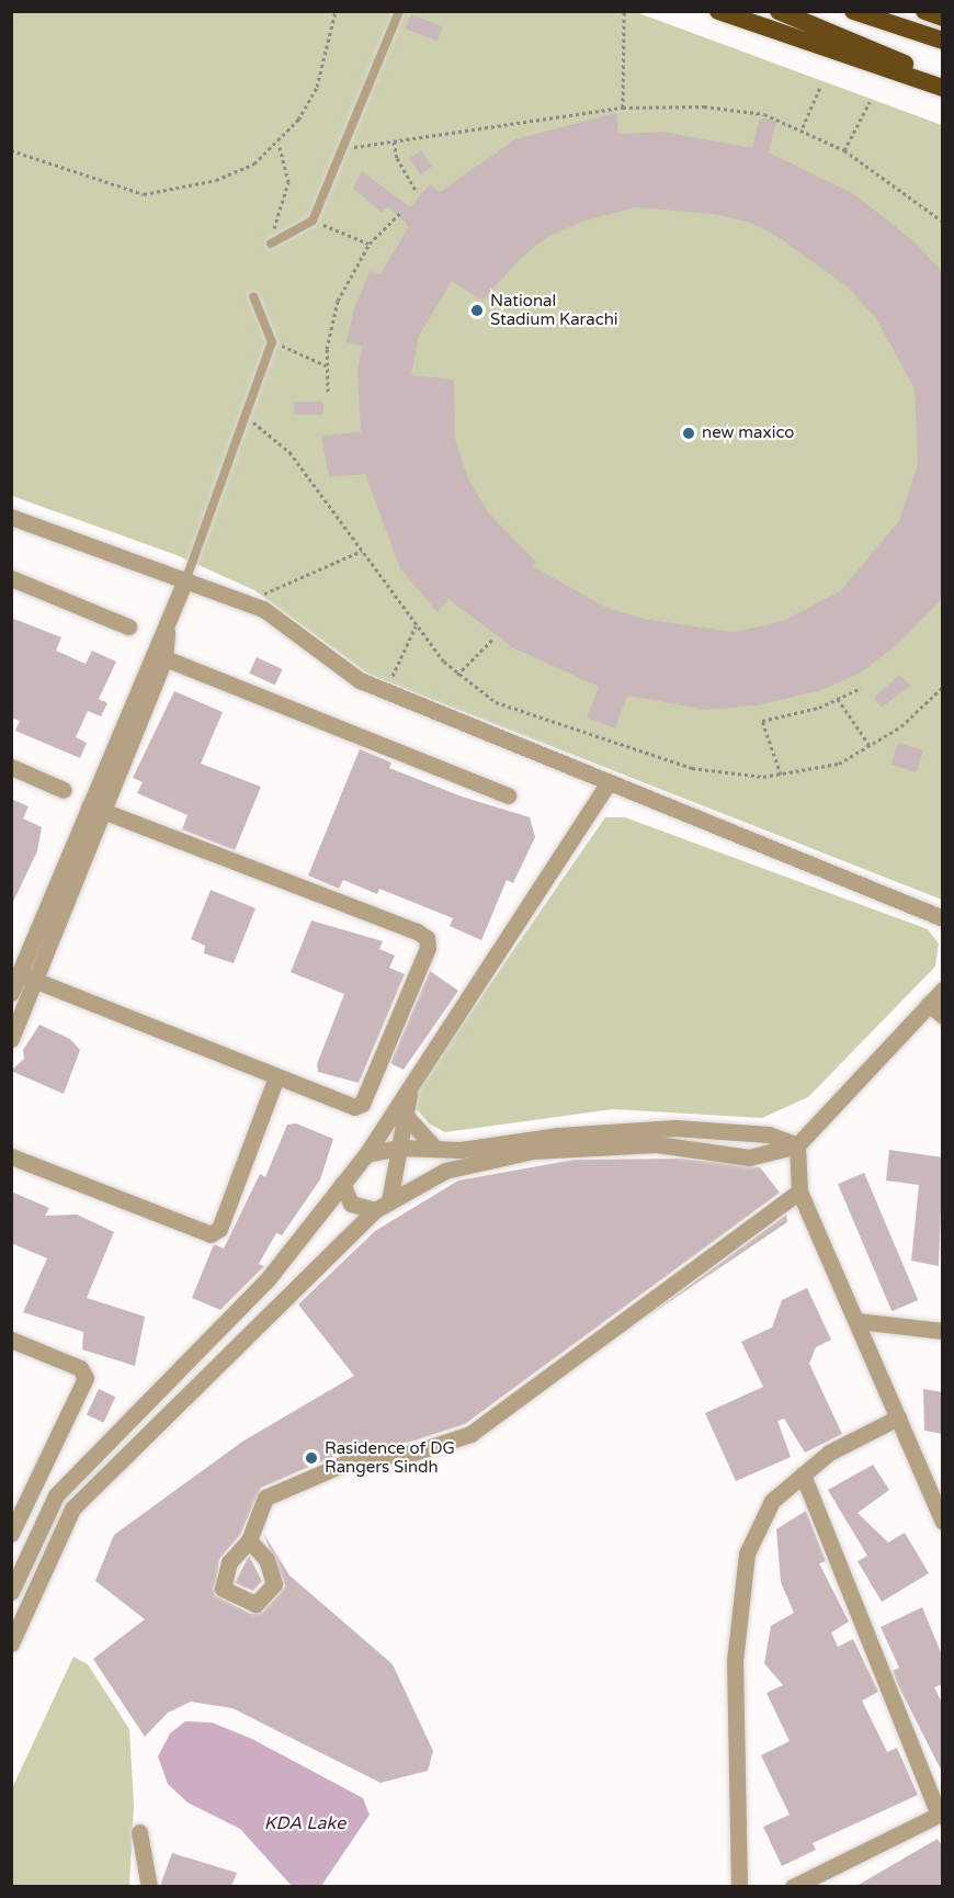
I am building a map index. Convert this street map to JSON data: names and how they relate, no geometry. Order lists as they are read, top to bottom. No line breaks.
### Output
{"water":["KDA Lake"],"places":["National Stadium Karachi","new maxico","Rasidence of DG Rangers Sindh"]}
